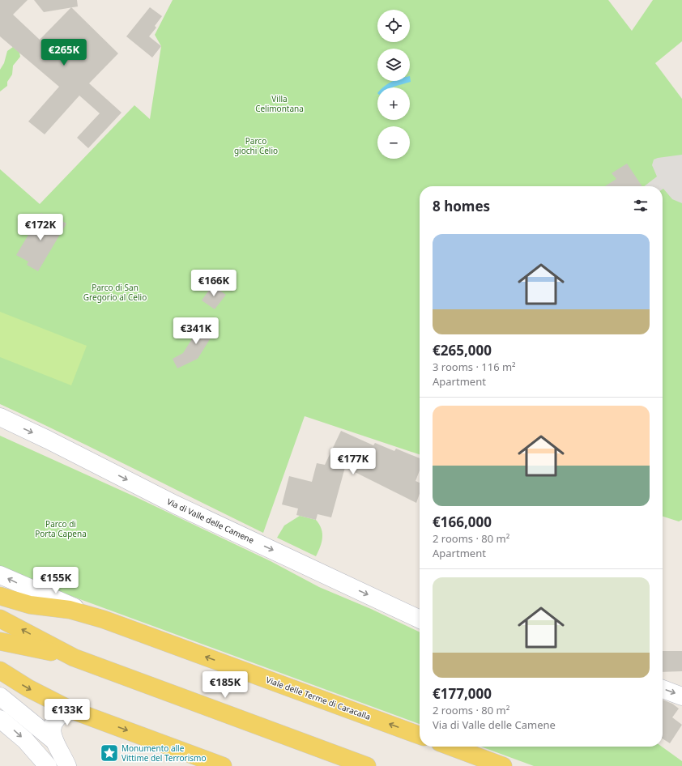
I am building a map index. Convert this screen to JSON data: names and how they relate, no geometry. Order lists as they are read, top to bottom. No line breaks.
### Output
{"streets":{"main road":["Viale delle Terme di Caracalla"],"street":["Via di Valle delle Camene"]},"one_way":["Via di Valle delle Camene","Viale delle Terme di Caracalla"],"parks":["Villa Celimontana","Parco giochi Celio","Parco di San Gregorio al Celio","Parco di Porta Capena"],"places":{"place":["Monumento alle Vittime del Terrorismo"]},"page":{"map_buttons":["+","−"],"price":["€265K","€172K","€166K","€341K","€177K","€155K","€185K","€133K"],"heading":"8 homes","list":[{"name":"€265,000","note":"3 rooms · 116 m² · Apartment"},{"name":"€166,000","note":"2 rooms · 80 m² · Apartment"},{"name":"€177,000","note":"2 rooms · 80 m² · Via di Valle delle Camene"}]}}
